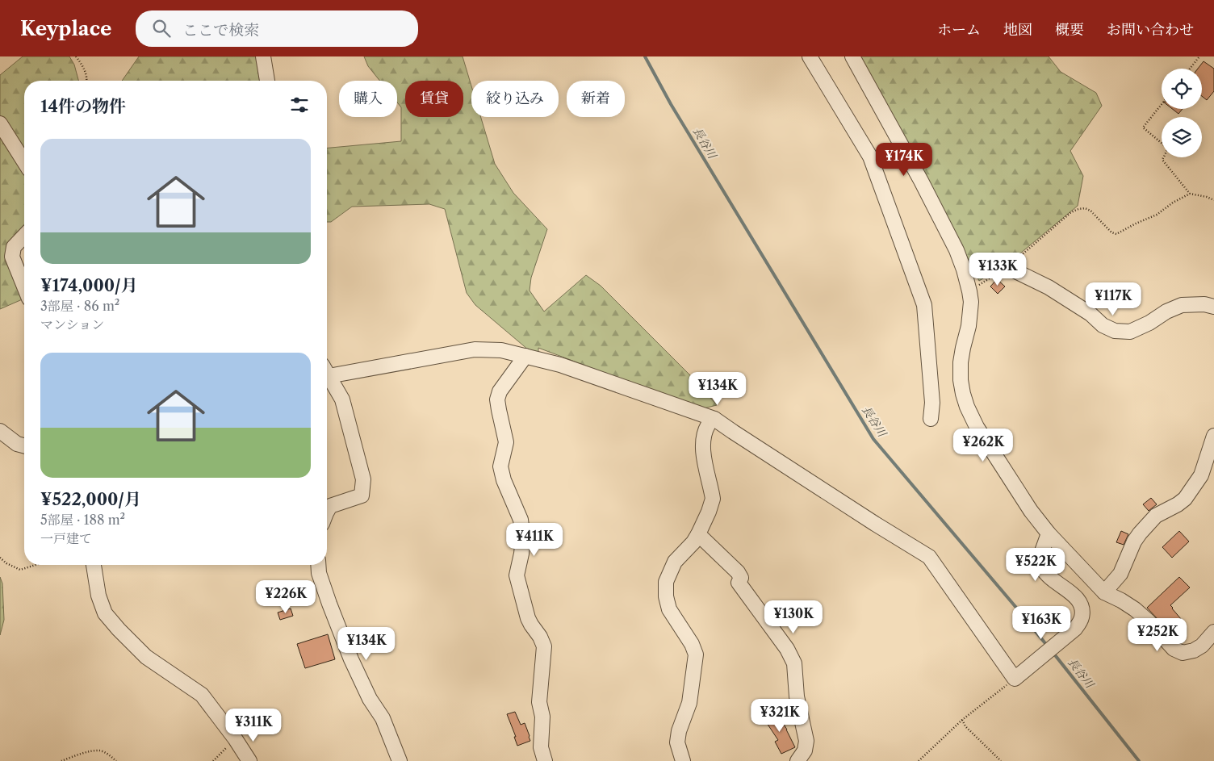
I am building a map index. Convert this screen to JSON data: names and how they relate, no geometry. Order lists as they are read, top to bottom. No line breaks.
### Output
{"water":["長谷川"],"page":{"header":"Keyplace","search":"ここで検索","nav":["ホーム","地図","概要","お問い合わせ"],"chip":["購入","賃貸","絞り込み","新着"],"heading":"14件の物件","list":[{"name":"¥174,000/月","note":"3部屋 · 86 m² · マンション"},{"name":"¥522,000/月","note":"5部屋 · 188 m² · 一戸建て"}],"price":["¥174K","¥133K","¥117K","¥134K","¥262K","¥411K","¥522K","¥226K","¥130K","¥163K","¥252K","¥134K","¥321K","¥311K"]}}
